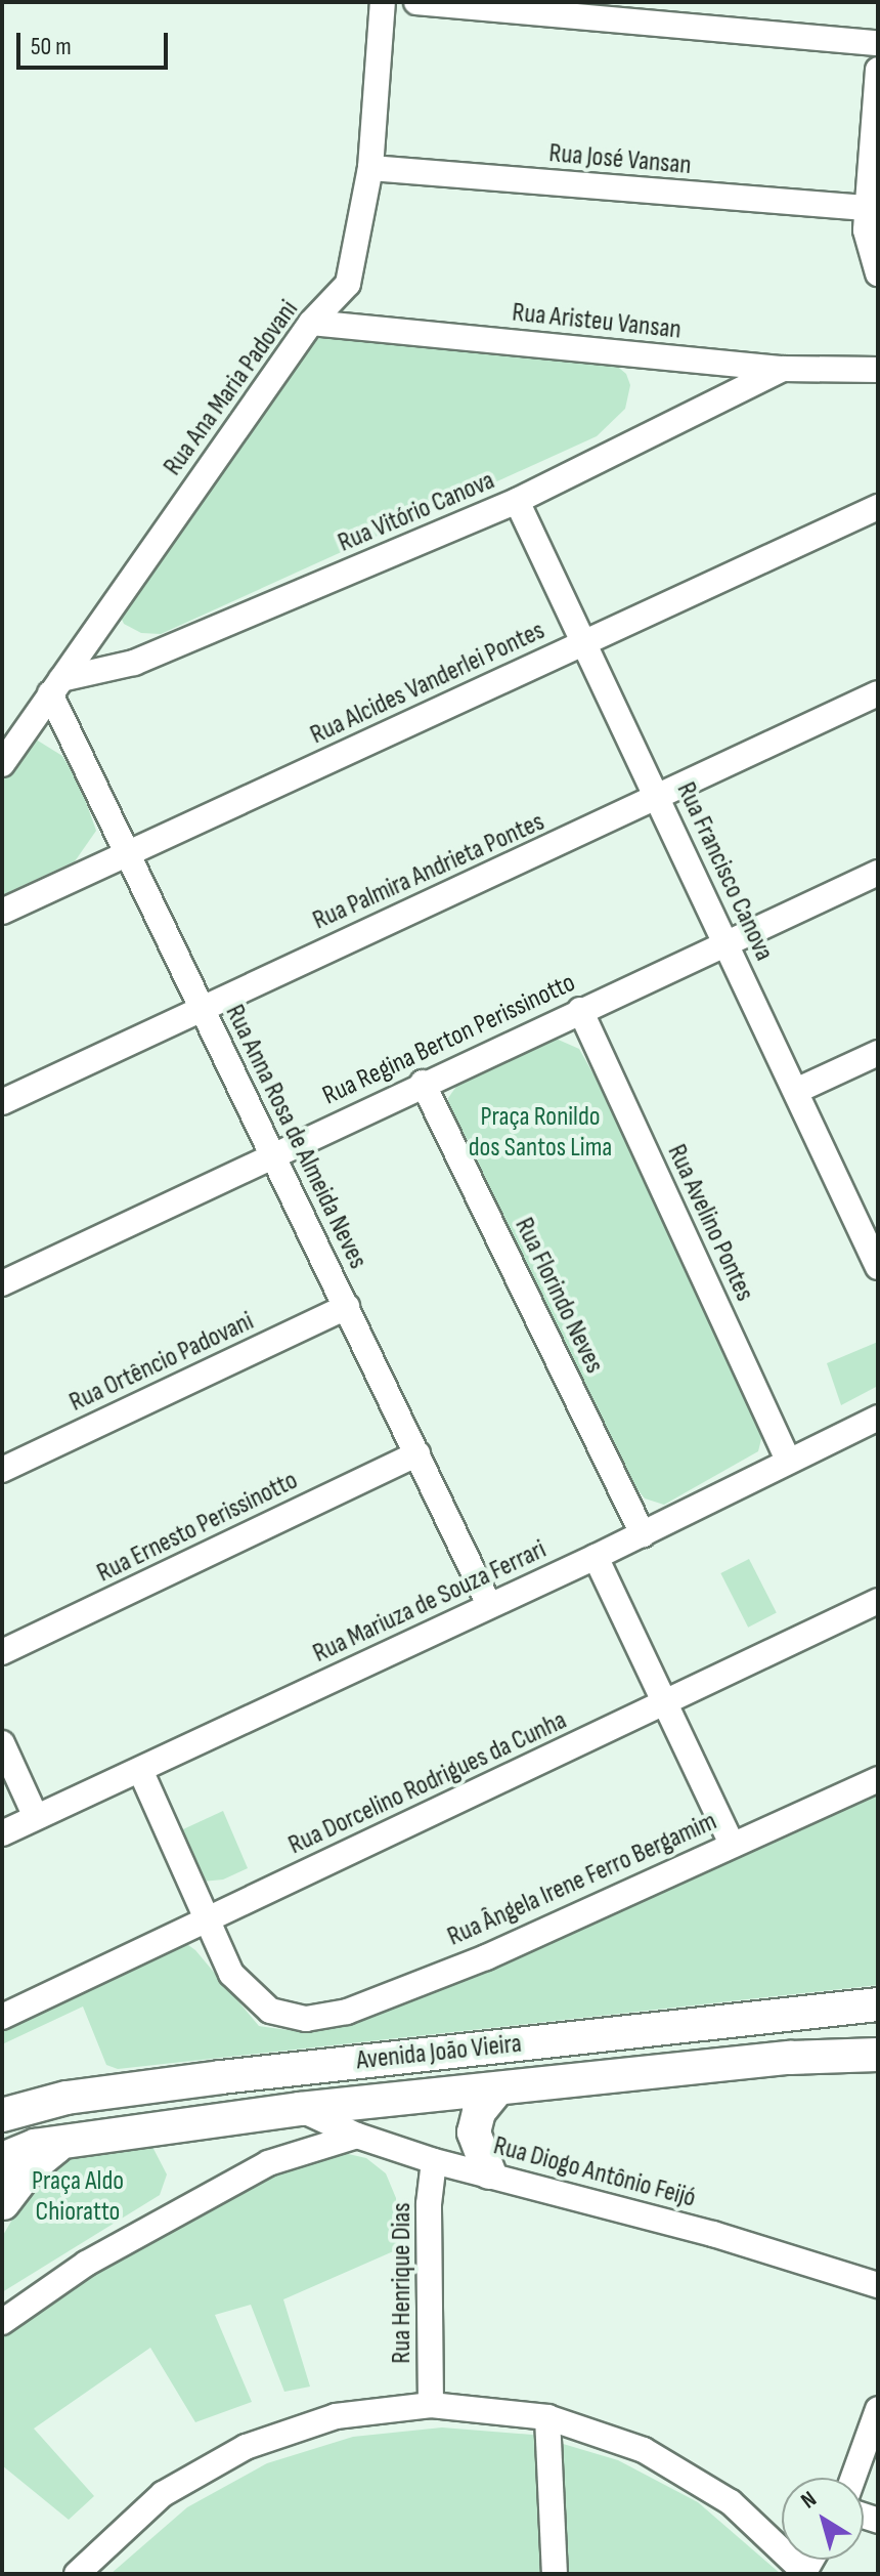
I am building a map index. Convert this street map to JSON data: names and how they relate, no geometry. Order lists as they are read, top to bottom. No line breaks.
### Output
{"streets":{"main road":["Avenida João Vieira"],"street":["Rua José Vansan","Rua Aristeu Vansan","Rua Ana Maria Padovani","Rua Vitório Canova","Rua Alcides Vanderlei Pontes","Rua Palmira Andrieta Pontes","Rua Francisco Canova","Rua Regina Berton Perissinotto","Rua Anna Rosa de Almeida Neves","Rua Avelino Pontes","Rua Florindo Neves","Rua Ortêncio Padovani","Rua Ernesto Perissinotto","Rua Mariuza de Souza Ferrari","Rua Dorcelino Rodrigues da Cunha","Rua Ângela Irene Ferro Bergamim","Rua Diogo Antônio Feijó","Rua Henrique Dias"]},"crossings":[["Rua José Vansan","Rua Ana Maria Padovani"],["Rua Aristeu Vansan","Rua Ana Maria Padovani"],["Rua Aristeu Vansan","Rua Vitório Canova"],["Rua Ana Maria Padovani","Rua Vitório Canova"],["Rua Ana Maria Padovani","Rua Anna Rosa de Almeida Neves"],["Rua Vitório Canova","Rua Francisco Canova"],["Rua Vitório Canova","Rua Anna Rosa de Almeida Neves"],["Rua Alcides Vanderlei Pontes","Rua Francisco Canova"],["Rua Alcides Vanderlei Pontes","Rua Anna Rosa de Almeida Neves"],["Rua Palmira Andrieta Pontes","Rua Francisco Canova"],["Rua Palmira Andrieta Pontes","Rua Anna Rosa de Almeida Neves"],["Rua Francisco Canova","Rua Regina Berton Perissinotto"],["Rua Regina Berton Perissinotto","Rua Anna Rosa de Almeida Neves"],["Rua Regina Berton Perissinotto","Rua Avelino Pontes"],["Rua Regina Berton Perissinotto","Rua Florindo Neves"],["Rua Anna Rosa de Almeida Neves","Rua Ortêncio Padovani"],["Rua Anna Rosa de Almeida Neves","Rua Ernesto Perissinotto"],["Rua Anna Rosa de Almeida Neves","Rua Mariuza de Souza Ferrari"],["Rua Avelino Pontes","Rua Mariuza de Souza Ferrari"],["Rua Florindo Neves","Rua Mariuza de Souza Ferrari"],["Rua Dorcelino Rodrigues da Cunha","Rua Ângela Irene Ferro Bergamim"],["Avenida João Vieira","Rua Diogo Antônio Feijó"],["Rua Diogo Antônio Feijó","Rua Henrique Dias"]],"parks":["Praça Ronildo dos Santos Lima","Praça Aldo Chioratto"],"scale_bar":"50 m","north":"top left"}
